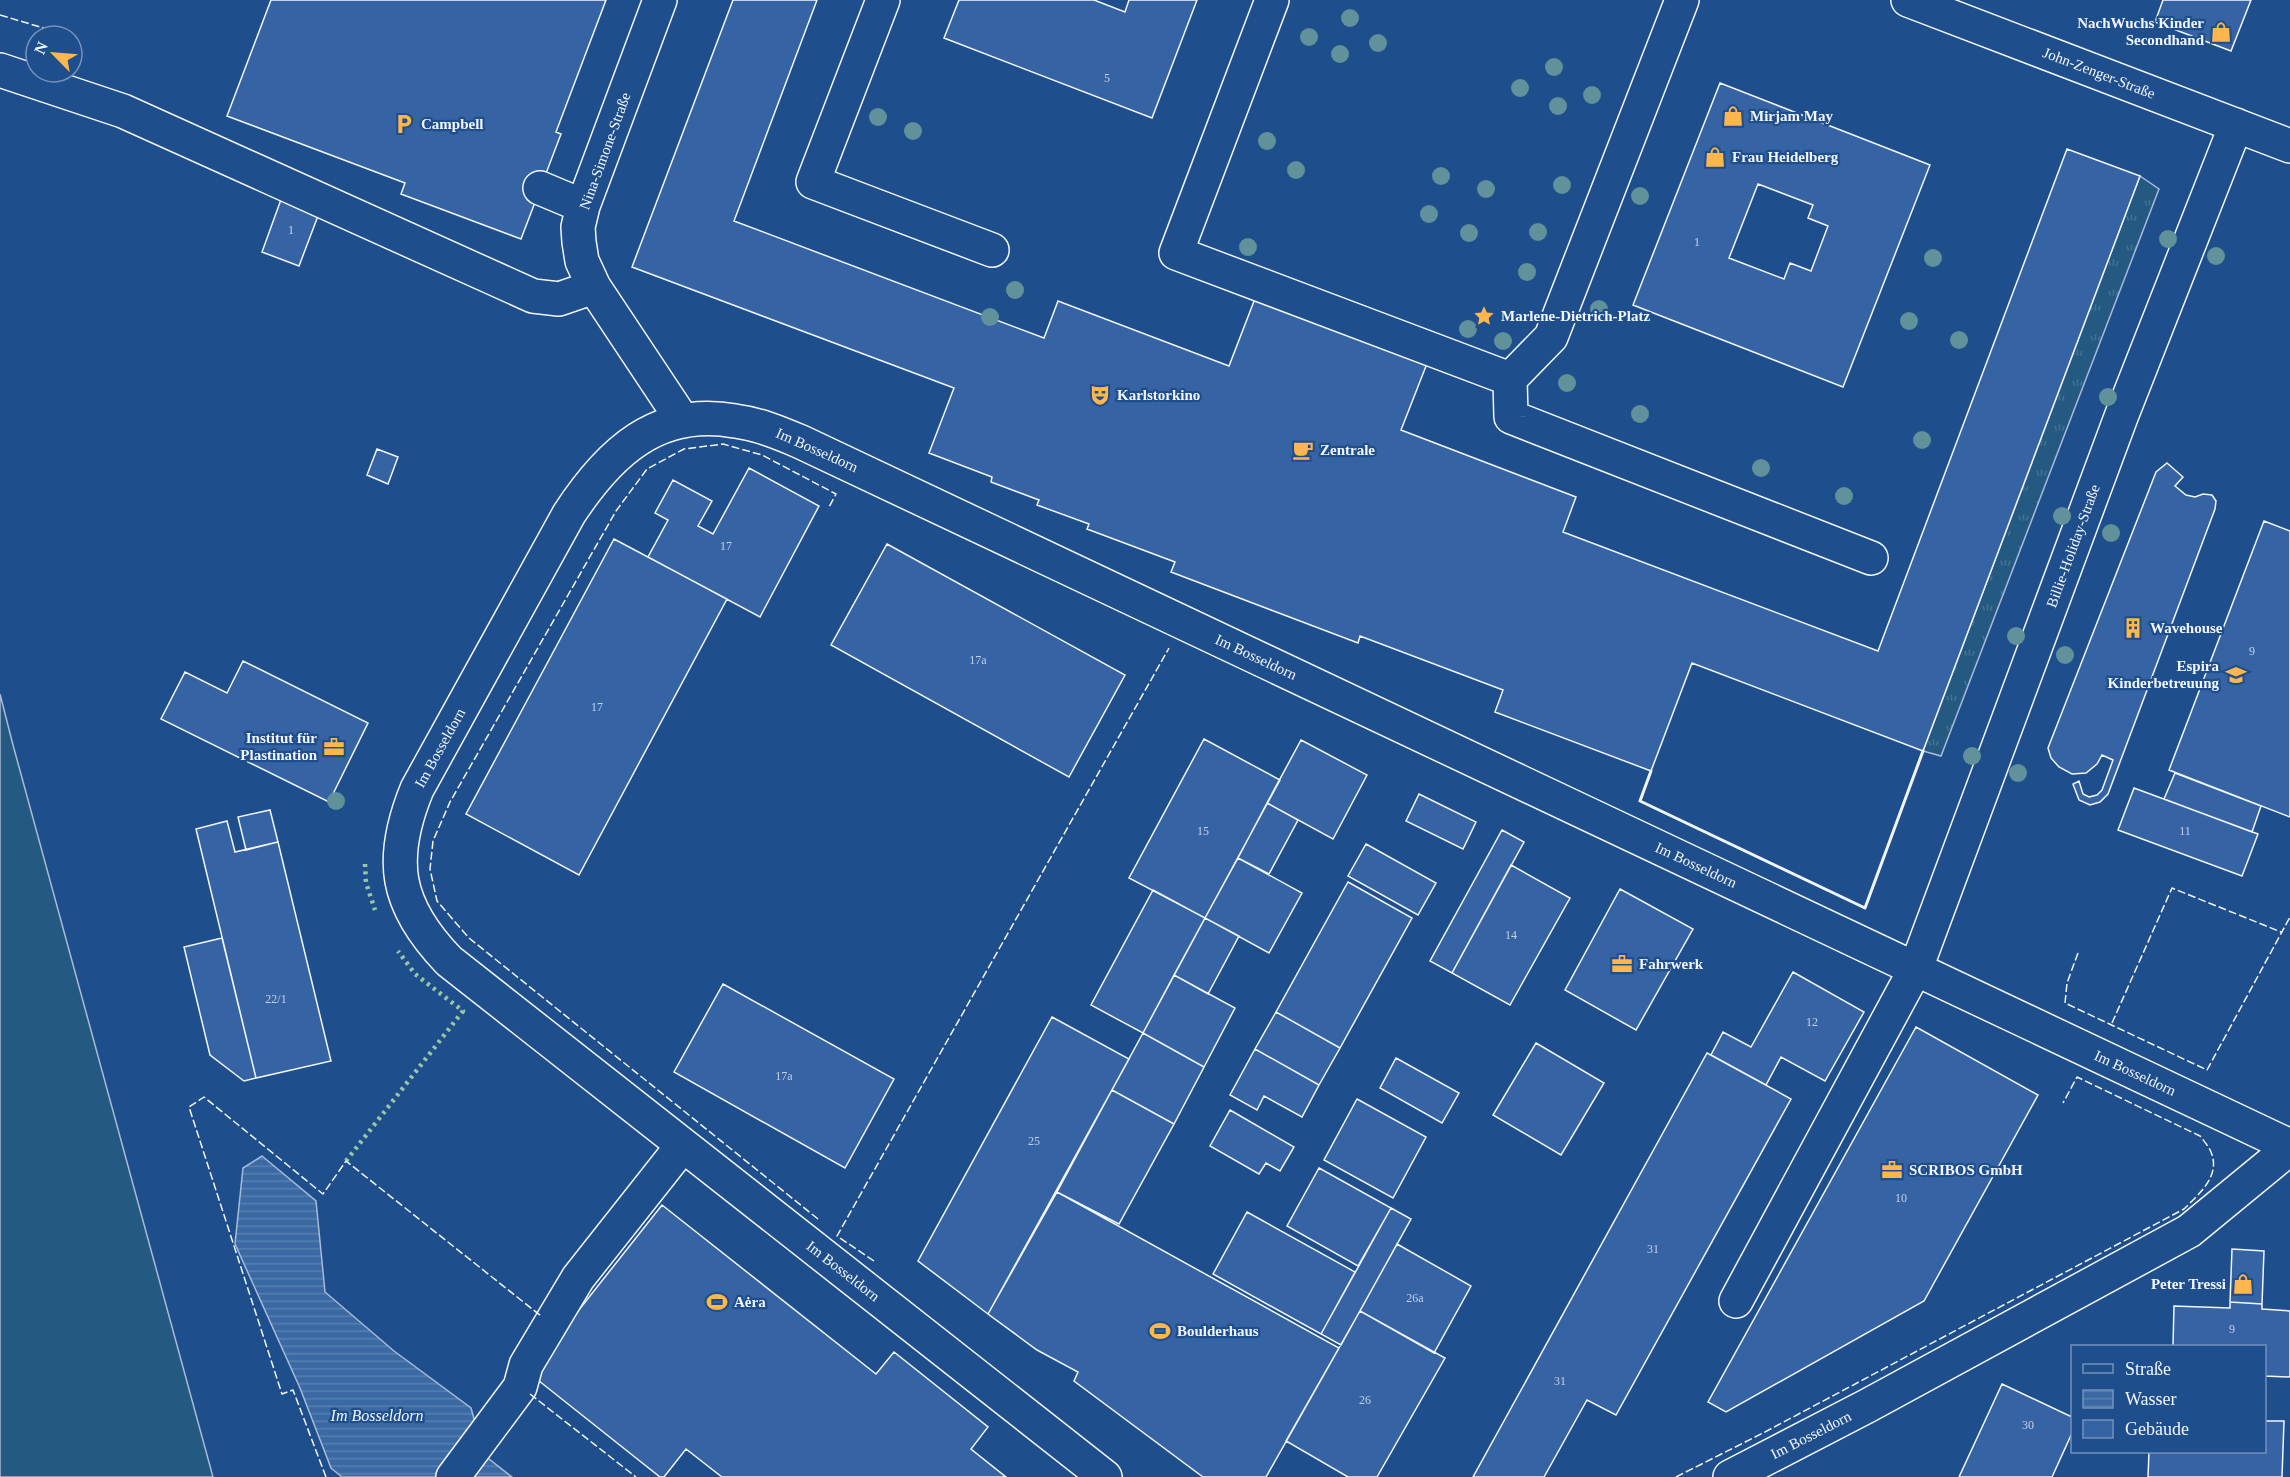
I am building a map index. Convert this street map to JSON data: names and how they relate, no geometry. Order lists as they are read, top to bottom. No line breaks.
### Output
{"streets":{"street":["John-Zenger-Straße","Nina-Simone-Straße","Im Bosseldorn","Billie-Holiday-Straße"]},"crossings":[["John-Zenger-Straße","Billie-Holiday-Straße"],["Nina-Simone-Straße","Im Bosseldorn"],["Im Bosseldorn","Billie-Holiday-Straße"]],"water":["Im Bosseldorn"],"places":{"shop":["NachWuchs Kinder Secondhand","Mirjam May","Frau Heidelberg","Peter Tressi"],"parking":["Campbell"],"place":["Marlene-Dietrich-Platz"],"theatre":["Karlstorkino"],"cafe":["Zentrale"],"building":["Wavehouse"],"school or university":["Espira Kinderbetreuung"],"office":["Institut für Plastination","Fahrwerk","SCRIBOS GmbH"],"sports":["Aėra","Boulderhaus"]},"house_numbers":["5","1","1","17","9","17a","17","15","11","14","22/1","12","17a","25","10","31","26a","9","31","26","30"],"legend":["Straße","Wasser","Gebäude"],"north":"top left"}
